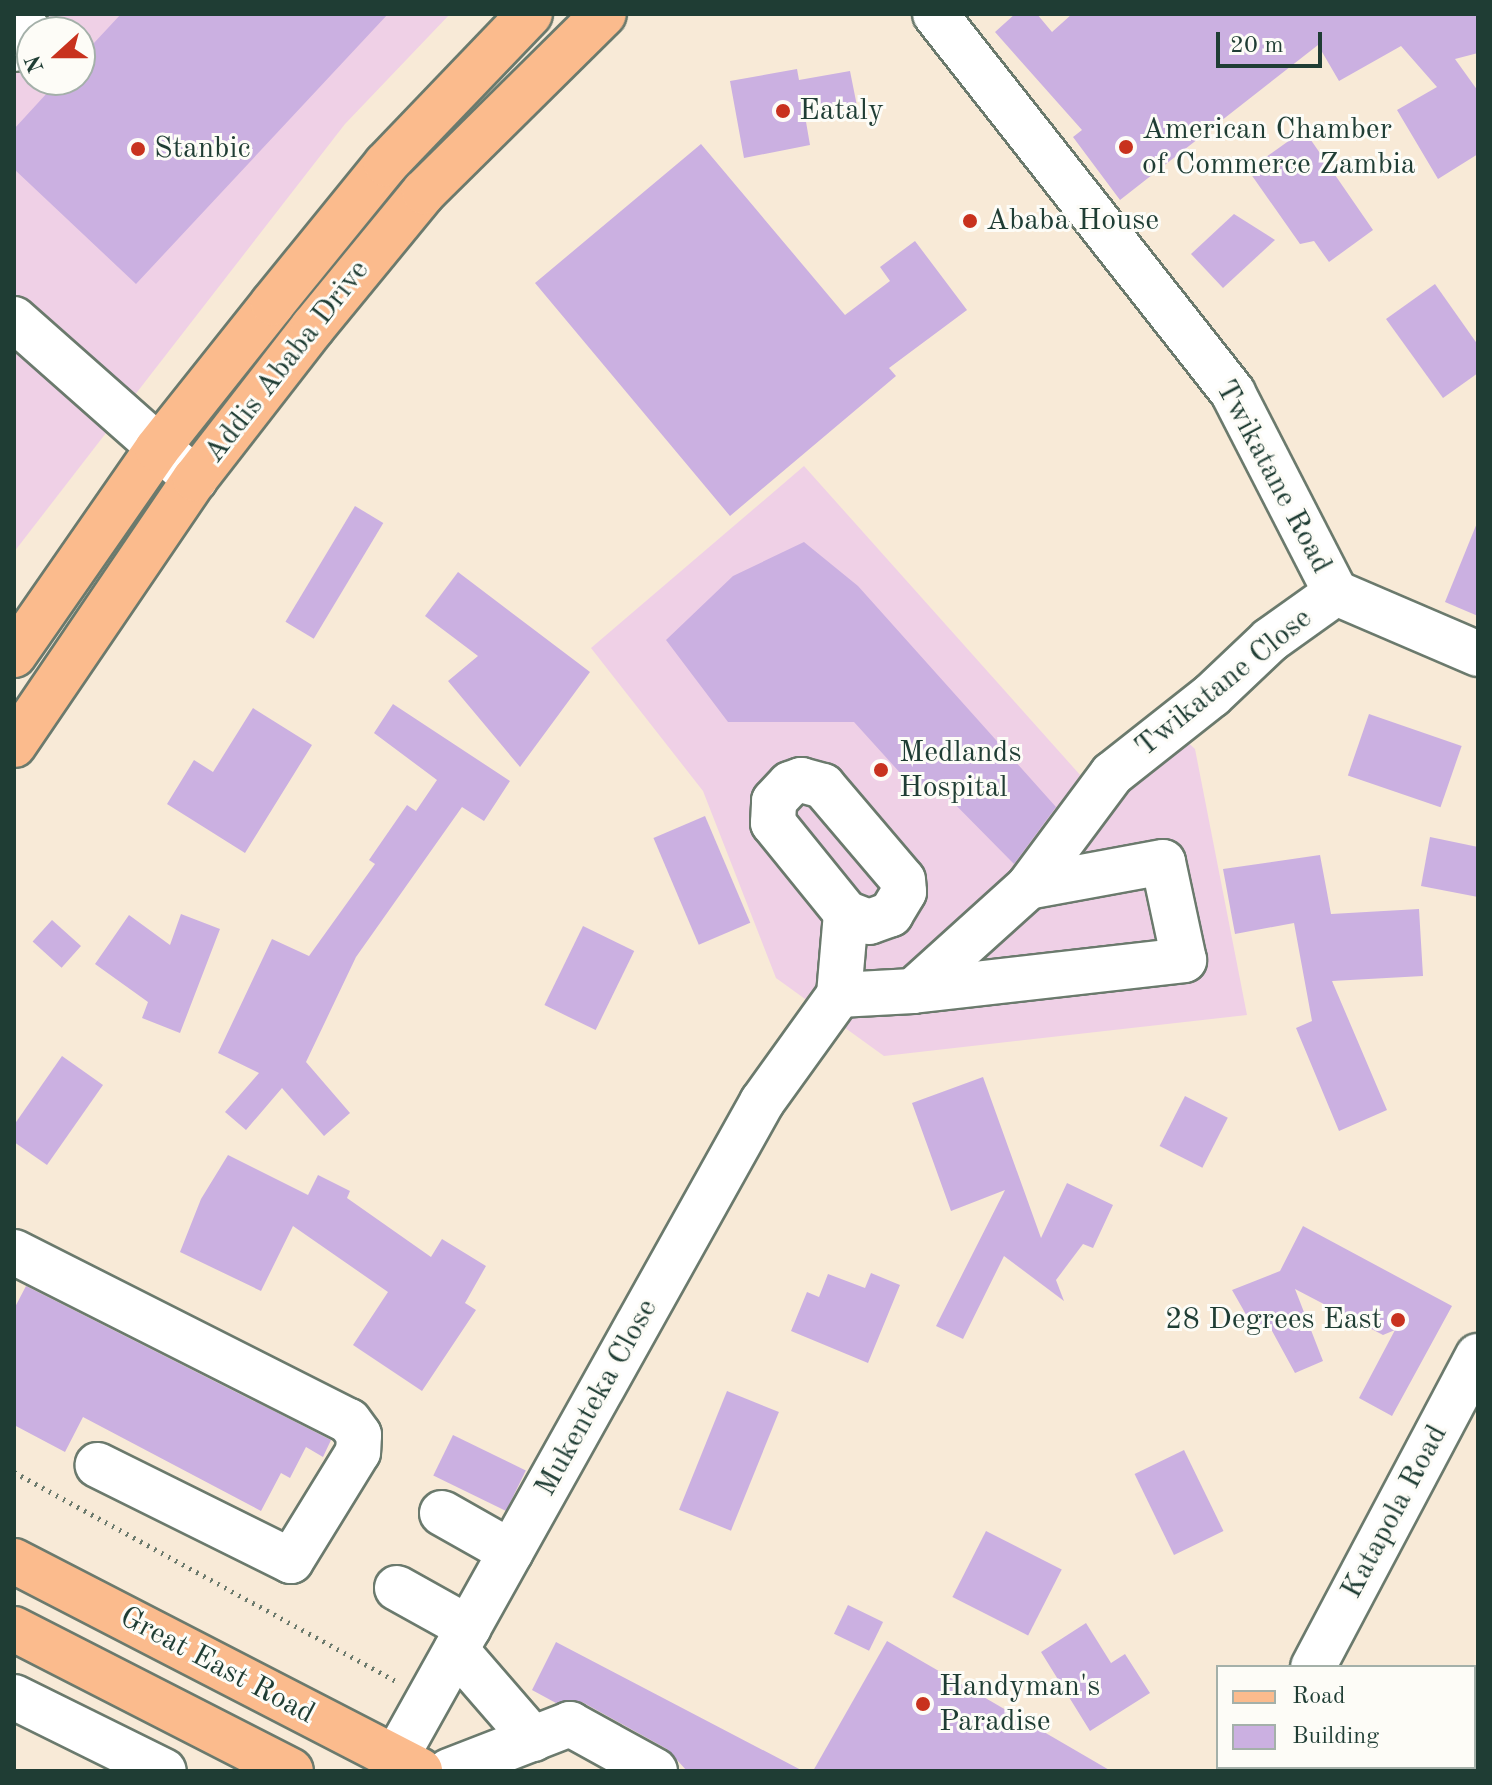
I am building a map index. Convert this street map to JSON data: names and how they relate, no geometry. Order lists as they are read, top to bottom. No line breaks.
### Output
{"streets":{"main road":["Addis Ababa Drive","Great East Road"],"street":["Twikatane Road","Twikatane Close","Mukenteka Close","Katapola Road"]},"crossings":[["Twikatane Road","Twikatane Close"],["Mukenteka Close","Great East Road"]],"places":["Eataly","American Chamber of Commerce Zambia","Stanbic","Ababa House","Medlands Hospital","28 Degrees East","Handyman's Paradise"],"legend":["Road","Building"],"scale_bar":"20 m","north":"left"}
